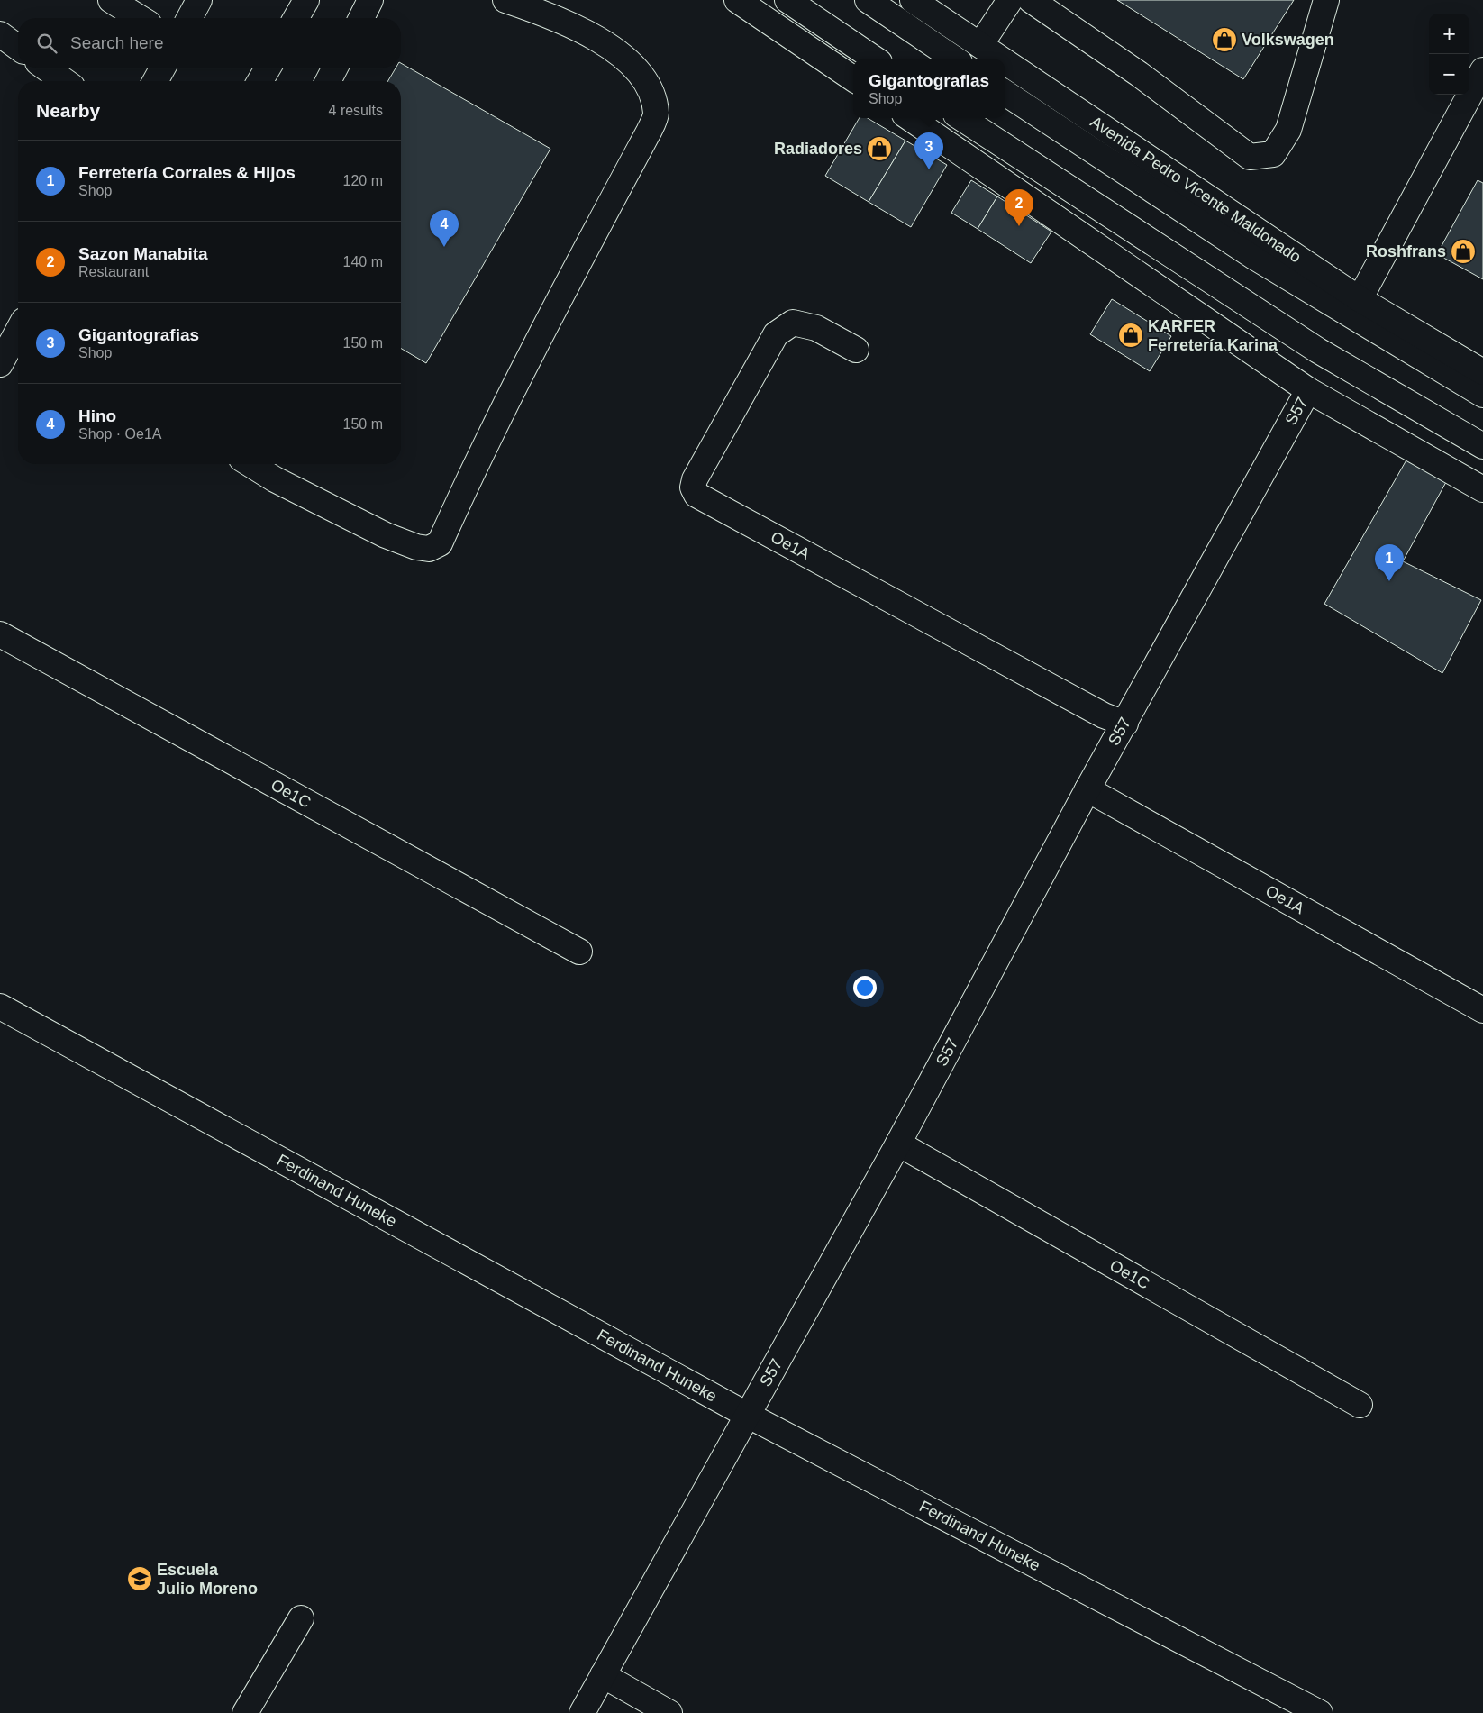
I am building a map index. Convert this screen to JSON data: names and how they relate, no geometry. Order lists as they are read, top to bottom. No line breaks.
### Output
{"streets":{"street":["Avenida Pedro Vicente Maldonado","S57","Oe1A","Oe1C","Ferdinand Huneke"]},"crossings":[["S57","Oe1A"],["S57","Oe1C"],["S57","Ferdinand Huneke"]],"places":{"shop":["Volkswagen","Radiadores","Roshfrans","KARFER Ferretería Karina"],"school or university":["Escuela Julio Moreno"]},"page":{"map_buttons":["+","−"],"search":"Search here","popup":["Gigantografias","Shop"],"heading":["Nearby","4 results"],"pins":["3","2","4","1"],"list":[{"mark":"1","name":"Ferretería Corrales & Hijos","note":"Shop","value":"120 m"},{"mark":"2","name":"Sazon Manabita","note":"Restaurant","value":"140 m"},{"mark":"3","name":"Gigantografias","note":"Shop","value":"150 m"},{"mark":"4","name":"Hino","note":"Shop · Oe1A","value":"150 m"}]}}
